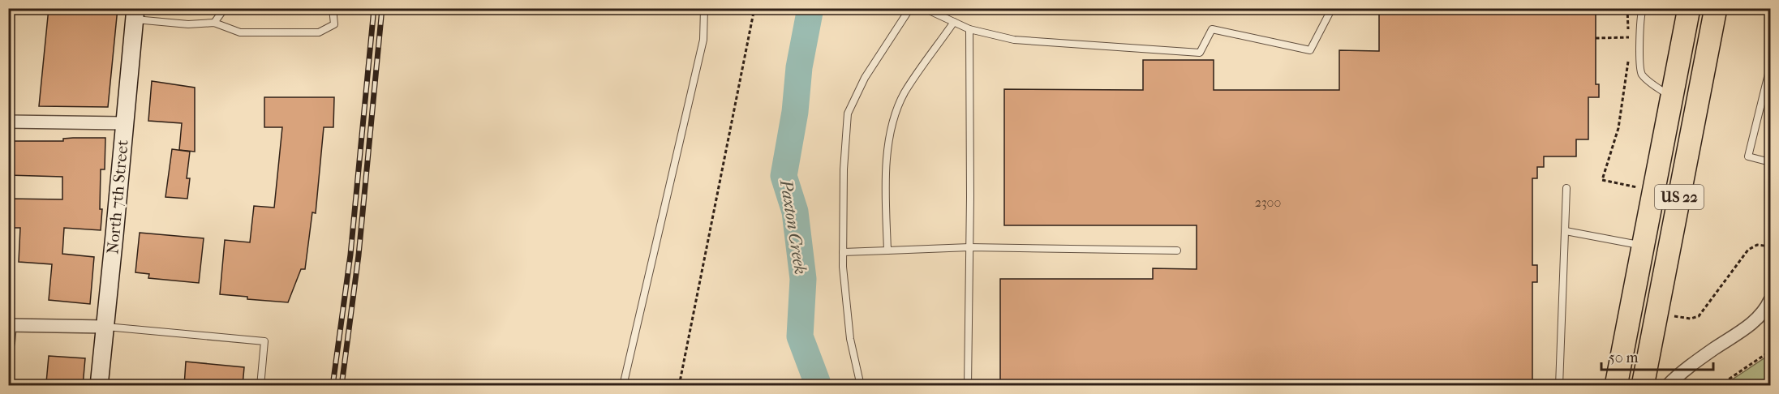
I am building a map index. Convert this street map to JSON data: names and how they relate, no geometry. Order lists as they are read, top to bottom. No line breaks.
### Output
{"streets":{"highway":["US 22"],"main road":["North 7th Street"]},"water":["Paxton Creek"],"house_numbers":["2300"],"scale_bar":"50 m"}
